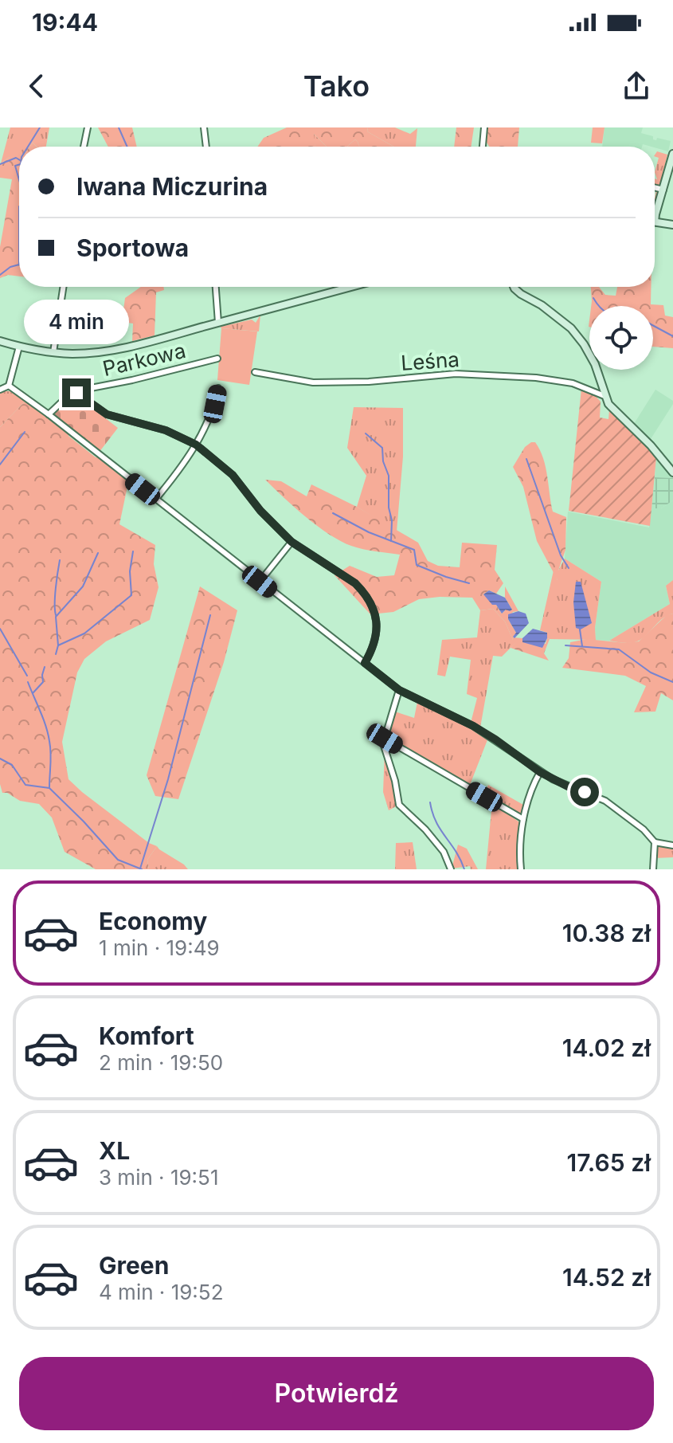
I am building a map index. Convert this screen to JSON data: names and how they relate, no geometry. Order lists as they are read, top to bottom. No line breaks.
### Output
{"streets":{"street":["Parkowa","Leśna"]},"page":{"status":"19:44","header":"Tako","banner":["Iwana Miczurina","Sportowa"],"bubble":"4 min","list":[{"name":"Economy","note":"1 min · 19:49","value":"10.38 zł"},{"name":"Komfort","note":"2 min · 19:50","value":"14.02 zł"},{"name":"XL","note":"3 min · 19:51","value":"17.65 zł"},{"name":"Green","note":"4 min · 19:52","value":"14.52 zł"}],"buttons":"Potwierdź"}}
